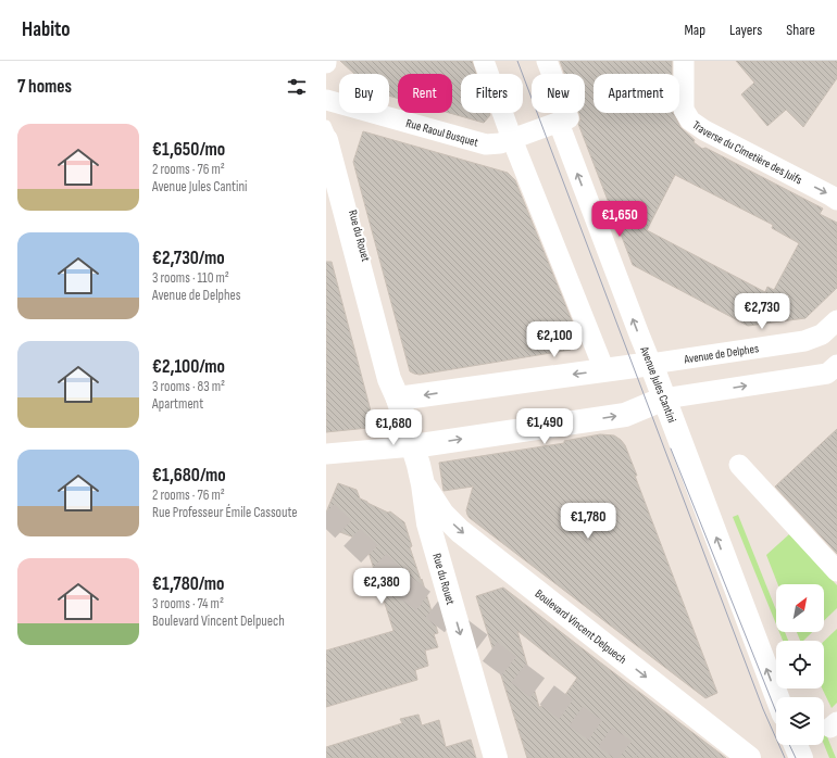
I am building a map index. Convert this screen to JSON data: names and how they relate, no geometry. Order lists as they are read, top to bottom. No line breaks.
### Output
{"streets":{"street":["Rue Raoul Busquet","Traverse du Cimetière des Juifs","Rue du Rouet","Avenue de Delphes","Avenue Jules Cantini","Boulevard Vincent Delpuech"]},"crossings":[["Rue Raoul Busquet","Avenue Jules Cantini"],["Rue du Rouet","Boulevard Vincent Delpuech"],["Avenue de Delphes","Avenue Jules Cantini"]],"one_way":["Traverse du Cimetière des Juifs","Boulevard Vincent Delpuech"],"north":"top right","page":{"header":"Habito","nav":["Map","Layers","Share"],"heading":"7 homes","chip":["Buy","Rent","Filters","New","Apartment"],"list":[{"name":"€1,650/mo","note":"2 rooms · 76 m² · Avenue Jules Cantini"},{"name":"€2,730/mo","note":"3 rooms · 110 m² · Avenue de Delphes"},{"name":"€2,100/mo","note":"3 rooms · 83 m² · Apartment"},{"name":"€1,680/mo","note":"2 rooms · 76 m² · Rue Professeur Émile Cassoute"},{"name":"€1,780/mo","note":"3 rooms · 74 m² · Boulevard Vincent Delpuech"}],"price":["€1,650","€2,730","€2,100","€1,490","€1,680","€1,780","€2,380"]}}
